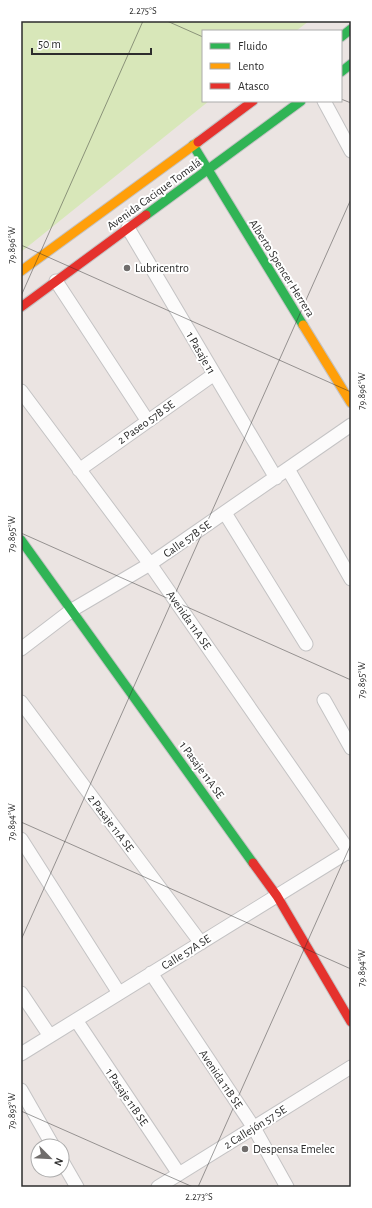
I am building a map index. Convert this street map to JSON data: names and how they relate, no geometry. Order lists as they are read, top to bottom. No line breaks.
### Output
{"streets":{"street":["Avenida Cacique Tomalá","Alberto Spencer Herrera","1 Pasaje 11","2 Paseo 57B SE","Calle 57B SE","Avenida 11A SE","1 Pasaje 11A SE","2 Pasaje 11A SE","Calle 57A SE","Avenida 11B SE","1 Pasaje 11B SE","2 Callejón 57 SE"]},"crossings":[["Avenida Cacique Tomalá","Alberto Spencer Herrera"],["Avenida Cacique Tomalá","1 Pasaje 11"],["1 Pasaje 11","2 Paseo 57B SE"],["1 Pasaje 11","Calle 57B SE"],["2 Paseo 57B SE","Avenida 11A SE"],["Calle 57B SE","Avenida 11A SE"],["Calle 57B SE","1 Pasaje 11A SE"],["Avenida 11A SE","Calle 57A SE"],["1 Pasaje 11A SE","Calle 57A SE"],["2 Pasaje 11A SE","Calle 57A SE"],["Calle 57A SE","Avenida 11B SE"],["Calle 57A SE","1 Pasaje 11B SE"],["Avenida 11B SE","2 Callejón 57 SE"],["1 Pasaje 11B SE","2 Callejón 57 SE"]],"places":["Lubricentro","Despensa Emelec"],"legend":["Fluido","Lento","Atasco"],"scale_bar":"50 m","north":"bottom right","coordinates":["2.275°S","79.896°W","79.895°W","79.894°W","79.893°W","2.273°S"]}
